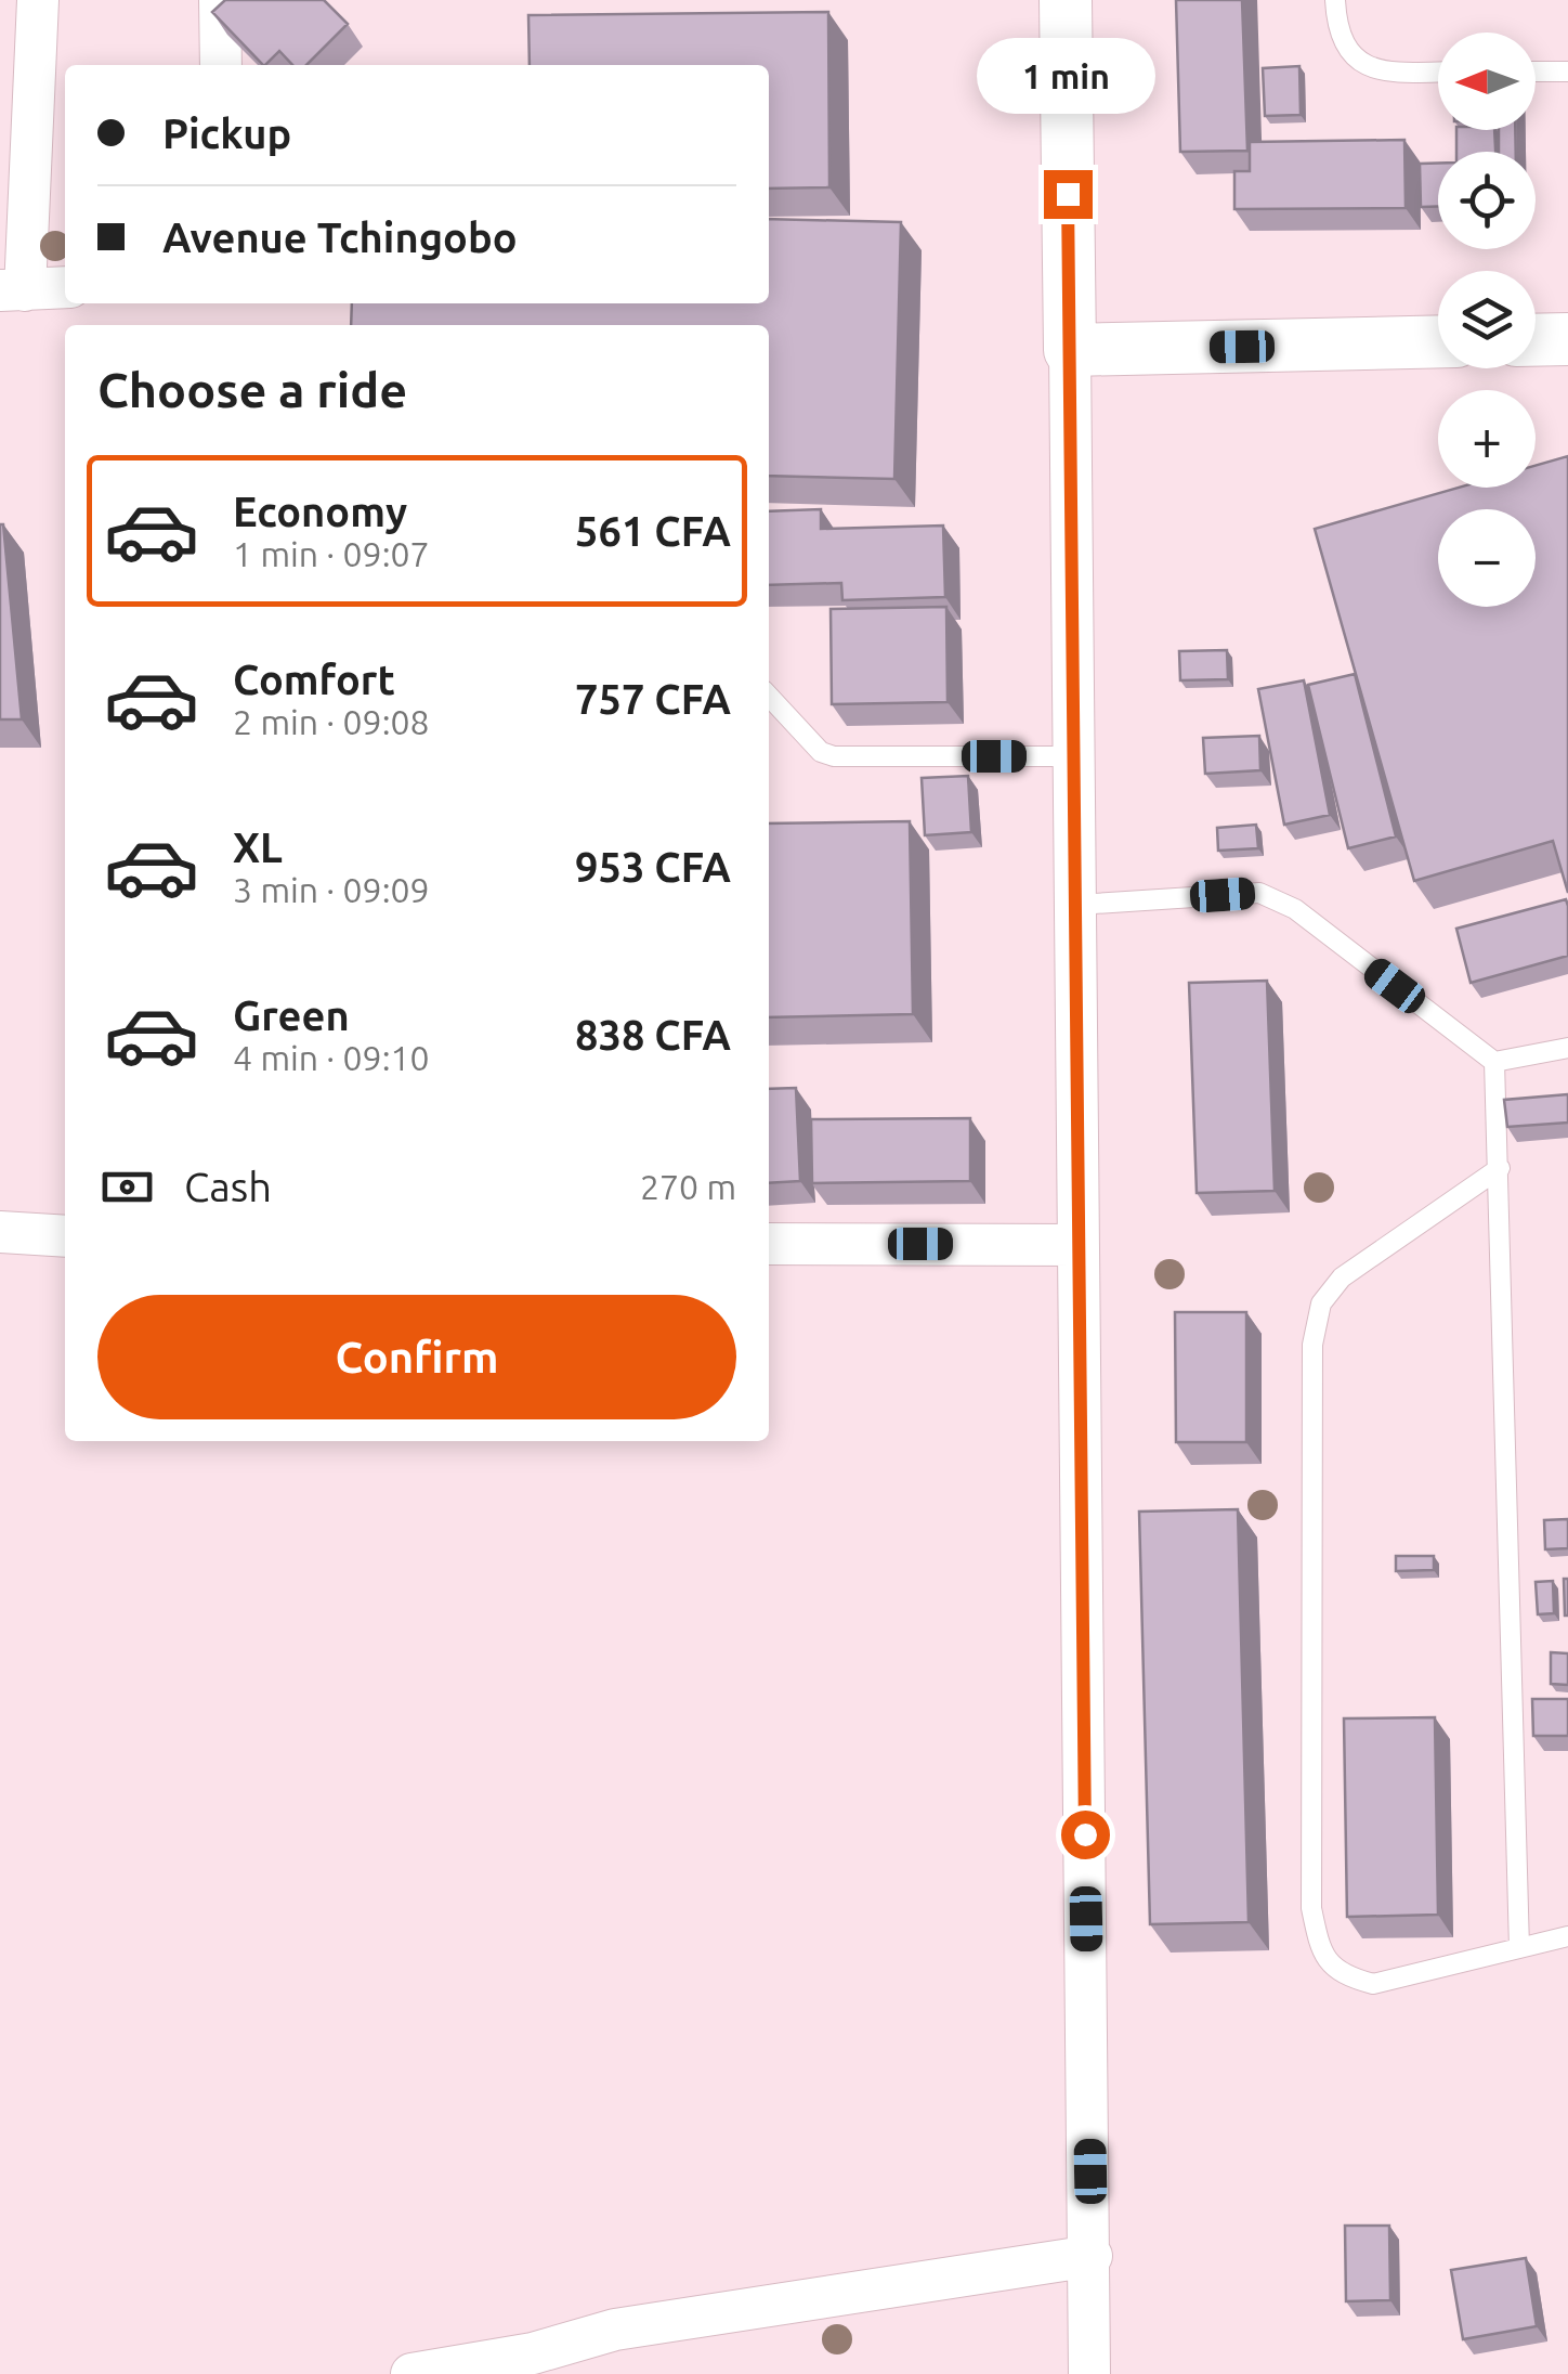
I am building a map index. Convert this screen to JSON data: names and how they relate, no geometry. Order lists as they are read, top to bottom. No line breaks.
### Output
{"north":"left","page":{"map_buttons":["+","−"],"bubble":"1 min","banner":["Pickup","Avenue Tchingobo"],"heading":"Choose a ride","list":[{"name":"Economy","note":"1 min · 09:07","value":"561 CFA"},{"name":"Comfort","note":"2 min · 09:08","value":"757 CFA"},{"name":"XL","note":"3 min · 09:09","value":"953 CFA"},{"name":"Green","note":"4 min · 09:10","value":"838 CFA"}],"pay":["Cash","270 m"],"buttons":"Confirm"}}
